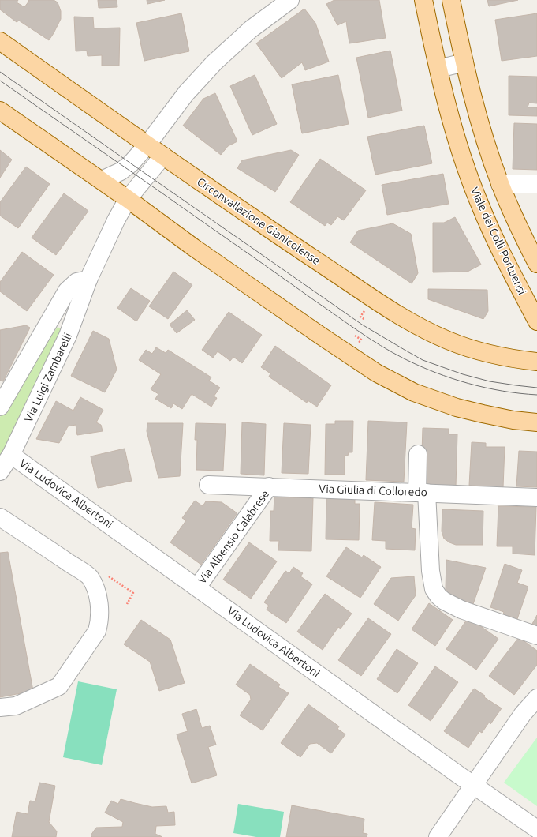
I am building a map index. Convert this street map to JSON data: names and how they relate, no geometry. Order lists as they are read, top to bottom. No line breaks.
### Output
{"streets":{"main road":["Circonvallazione Gianicolense","Viale dei Colli Portuensi"],"street":["Via Luigi Zambarelli","Via Giulia di Colloredo","Via Ludovica Albertoni","Via Albensio Calabrese"]},"crossings":[["Circonvallazione Gianicolense","Via Luigi Zambarelli"],["Via Luigi Zambarelli","Via Ludovica Albertoni"],["Via Giulia di Colloredo","Via Albensio Calabrese"],["Via Ludovica Albertoni","Via Albensio Calabrese"]]}
